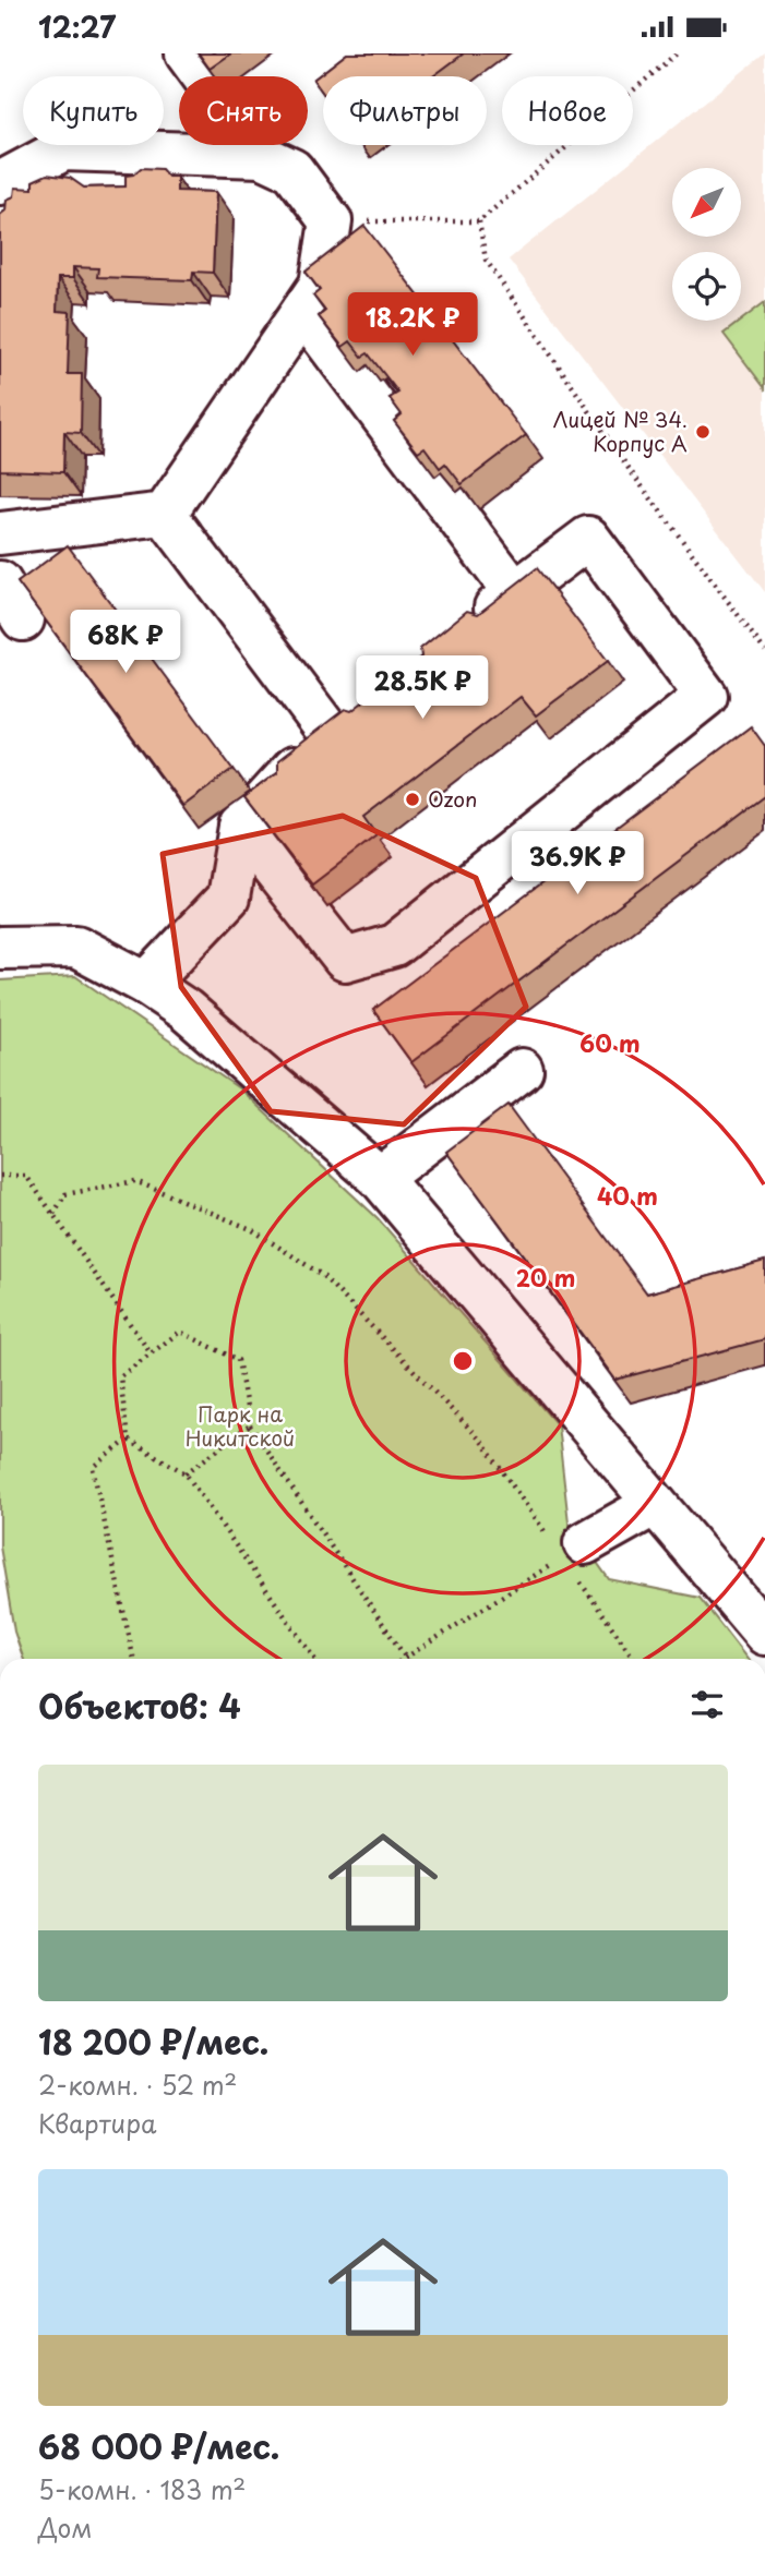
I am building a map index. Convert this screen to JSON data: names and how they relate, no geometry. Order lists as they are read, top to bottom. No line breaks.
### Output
{"parks":["Парк на Никитской"],"places":["Лицей № 34. Корпус А","Ozon"],"north":"bottom left","page":{"status":"12:27","chip":["Купить","Снять","Фильтры","Новое"],"price":["18.2K ₽","68K ₽","28.5K ₽","36.9K ₽"],"heading":"Объектов: 4","list":[{"name":"18 200 ₽/мес.","note":"2-комн. · 52 m² · Квартира"},{"name":"68 000 ₽/мес.","note":"5-комн. · 183 m² · Дом"}]},"rings":["60 m","40 m","20 m"]}
